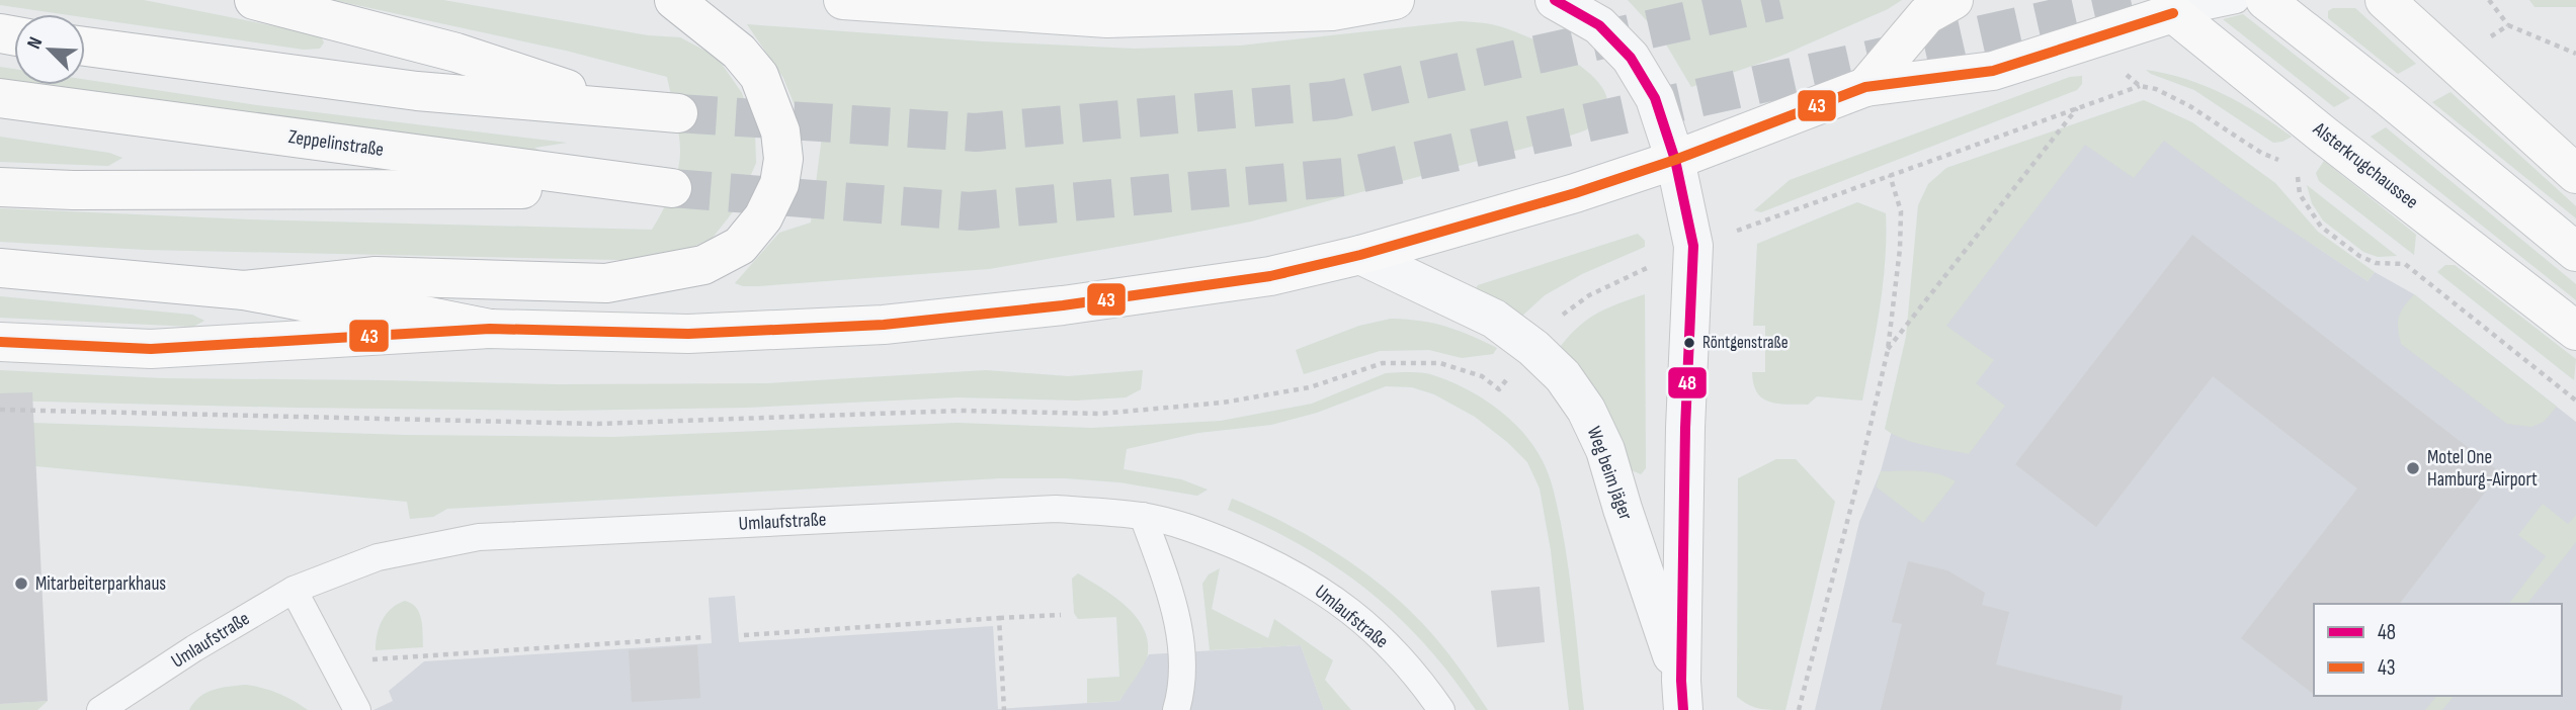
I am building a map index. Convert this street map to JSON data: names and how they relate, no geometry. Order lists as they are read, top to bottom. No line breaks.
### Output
{"streets":{"main road":["Zeppelinstraße","Alsterkrugchaussee"],"street":["Weg beim Jäger"],"lane":["Umlaufstraße"]},"places":["Röntgenstraße","Motel One Hamburg-Airport","Mitarbeiterparkhaus"],"lines":["transit line 48","transit line 43"],"legend":["48","43"],"north":"top left"}
